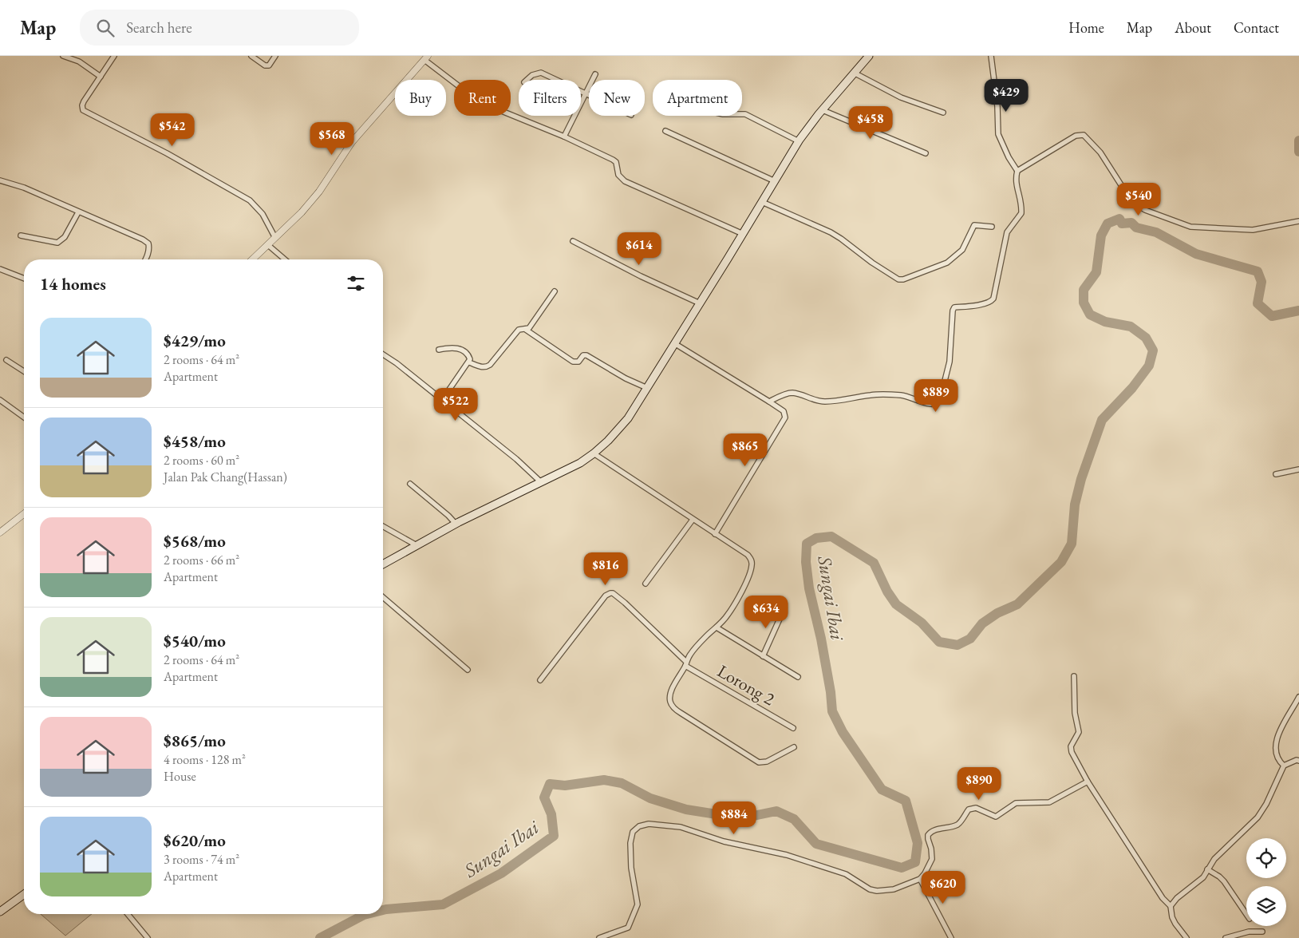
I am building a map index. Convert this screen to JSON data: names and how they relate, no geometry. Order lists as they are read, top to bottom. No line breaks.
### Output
{"streets":{"street":["Lorong 2"]},"water":["Sungai Ibai"],"page":{"header":"Map","search":"Search here","nav":["Home","Map","About","Contact"],"price":["$429","$458","$542","$568","$540","$614","$889","$522","$865","$816","$634","$890","$884","$620"],"chip":["Buy","Rent","Filters","New","Apartment"],"heading":"14 homes","list":[{"name":"$429/mo","note":"2 rooms · 64 m² · Apartment"},{"name":"$458/mo","note":"2 rooms · 60 m² · Jalan Pak Chang(Hassan)"},{"name":"$568/mo","note":"2 rooms · 66 m² · Apartment"},{"name":"$540/mo","note":"2 rooms · 64 m² · Apartment"},{"name":"$865/mo","note":"4 rooms · 128 m² · House"},{"name":"$620/mo","note":"3 rooms · 74 m² · Apartment"}]}}
